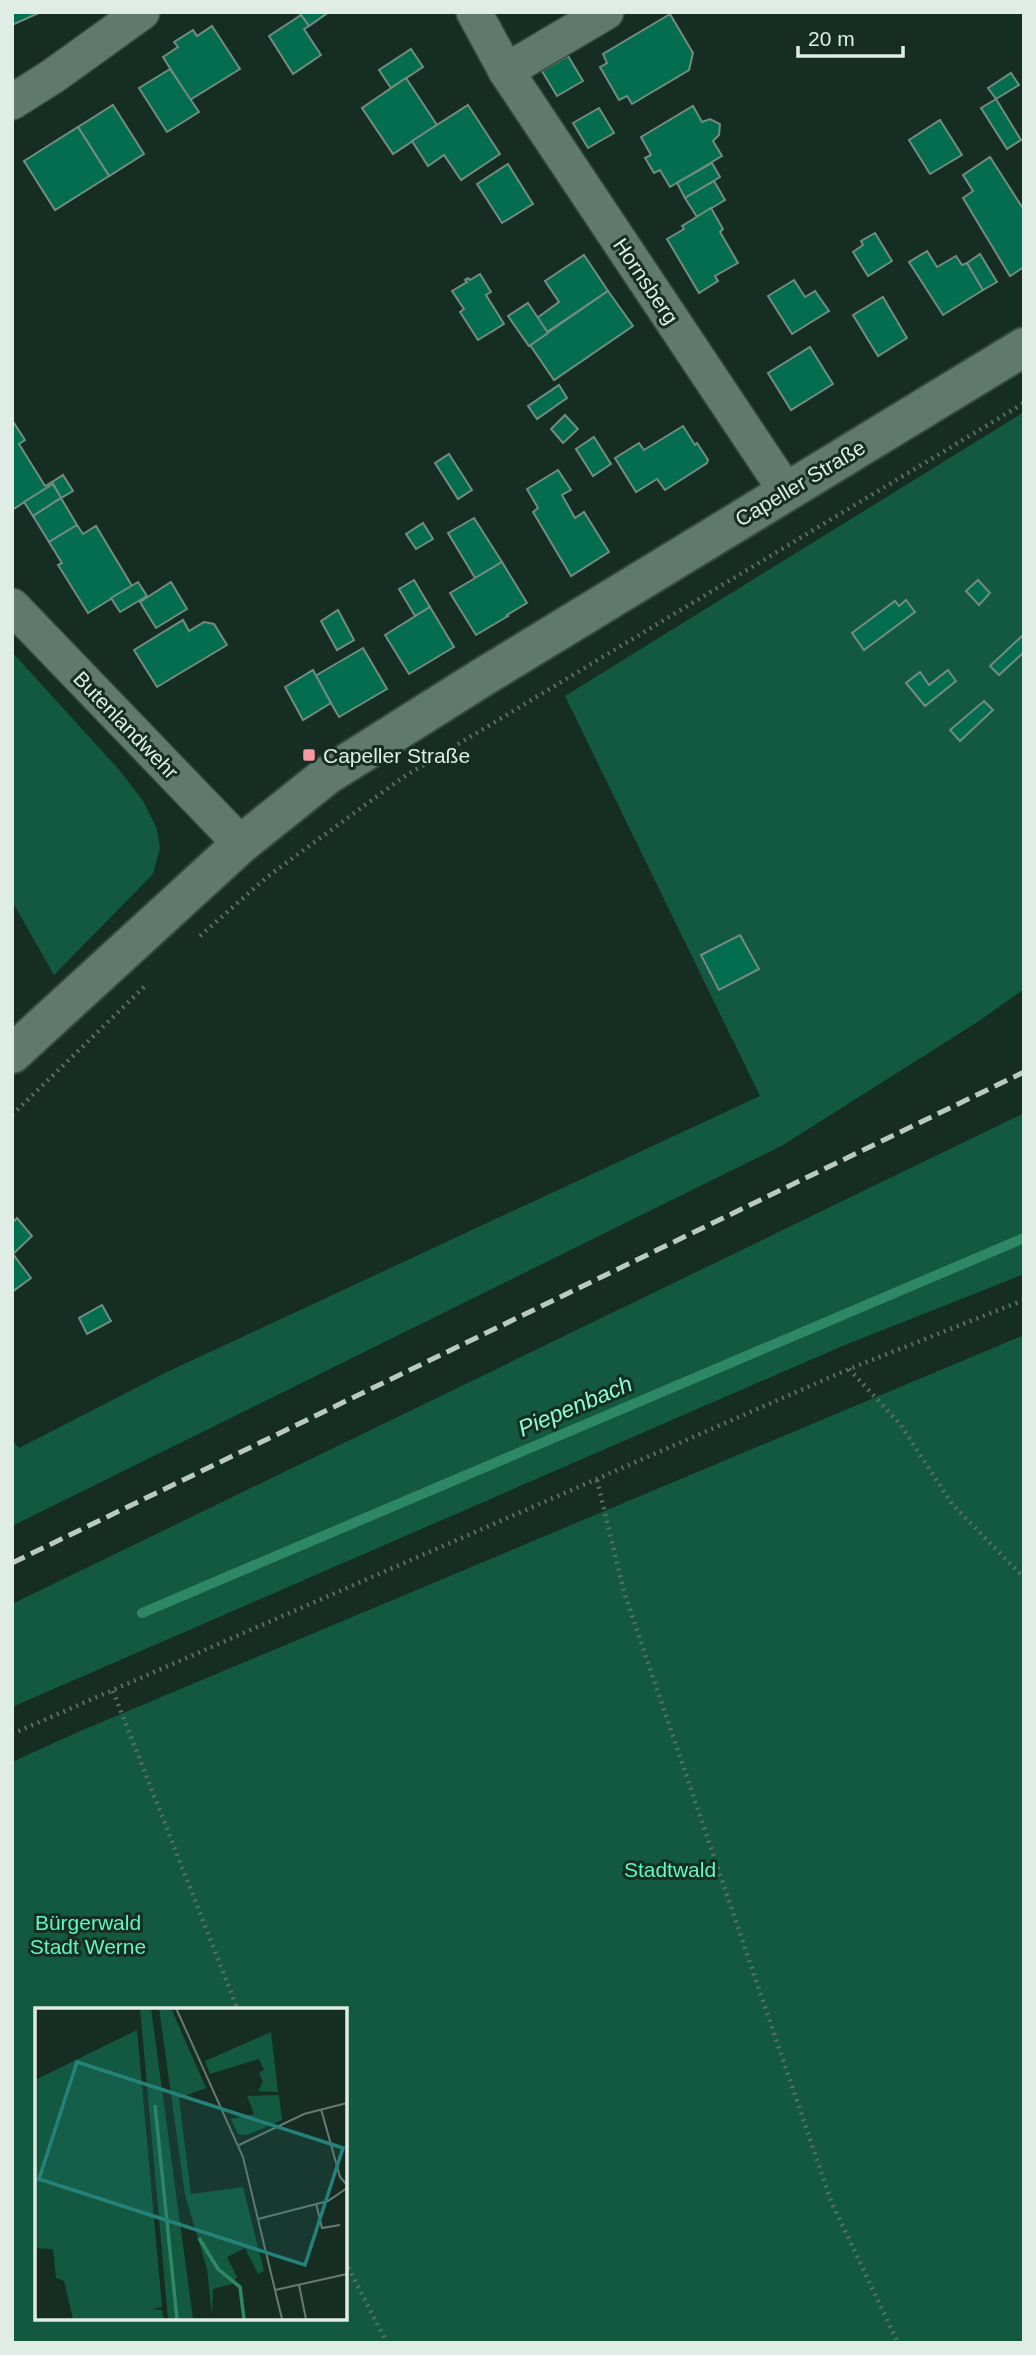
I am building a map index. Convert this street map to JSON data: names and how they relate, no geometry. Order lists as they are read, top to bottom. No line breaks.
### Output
{"streets":{"street":["Hornsberg","Capeller Straße","Butenlandwehr"]},"crossings":[["Hornsberg","Capeller Straße"],["Capeller Straße","Butenlandwehr"]],"water":["Piepenbach"],"parks":["Stadtwald","Bürgerwald Stadt Werne"],"places":{"transit":["Capeller Straße"]},"scale_bar":"20 m"}
